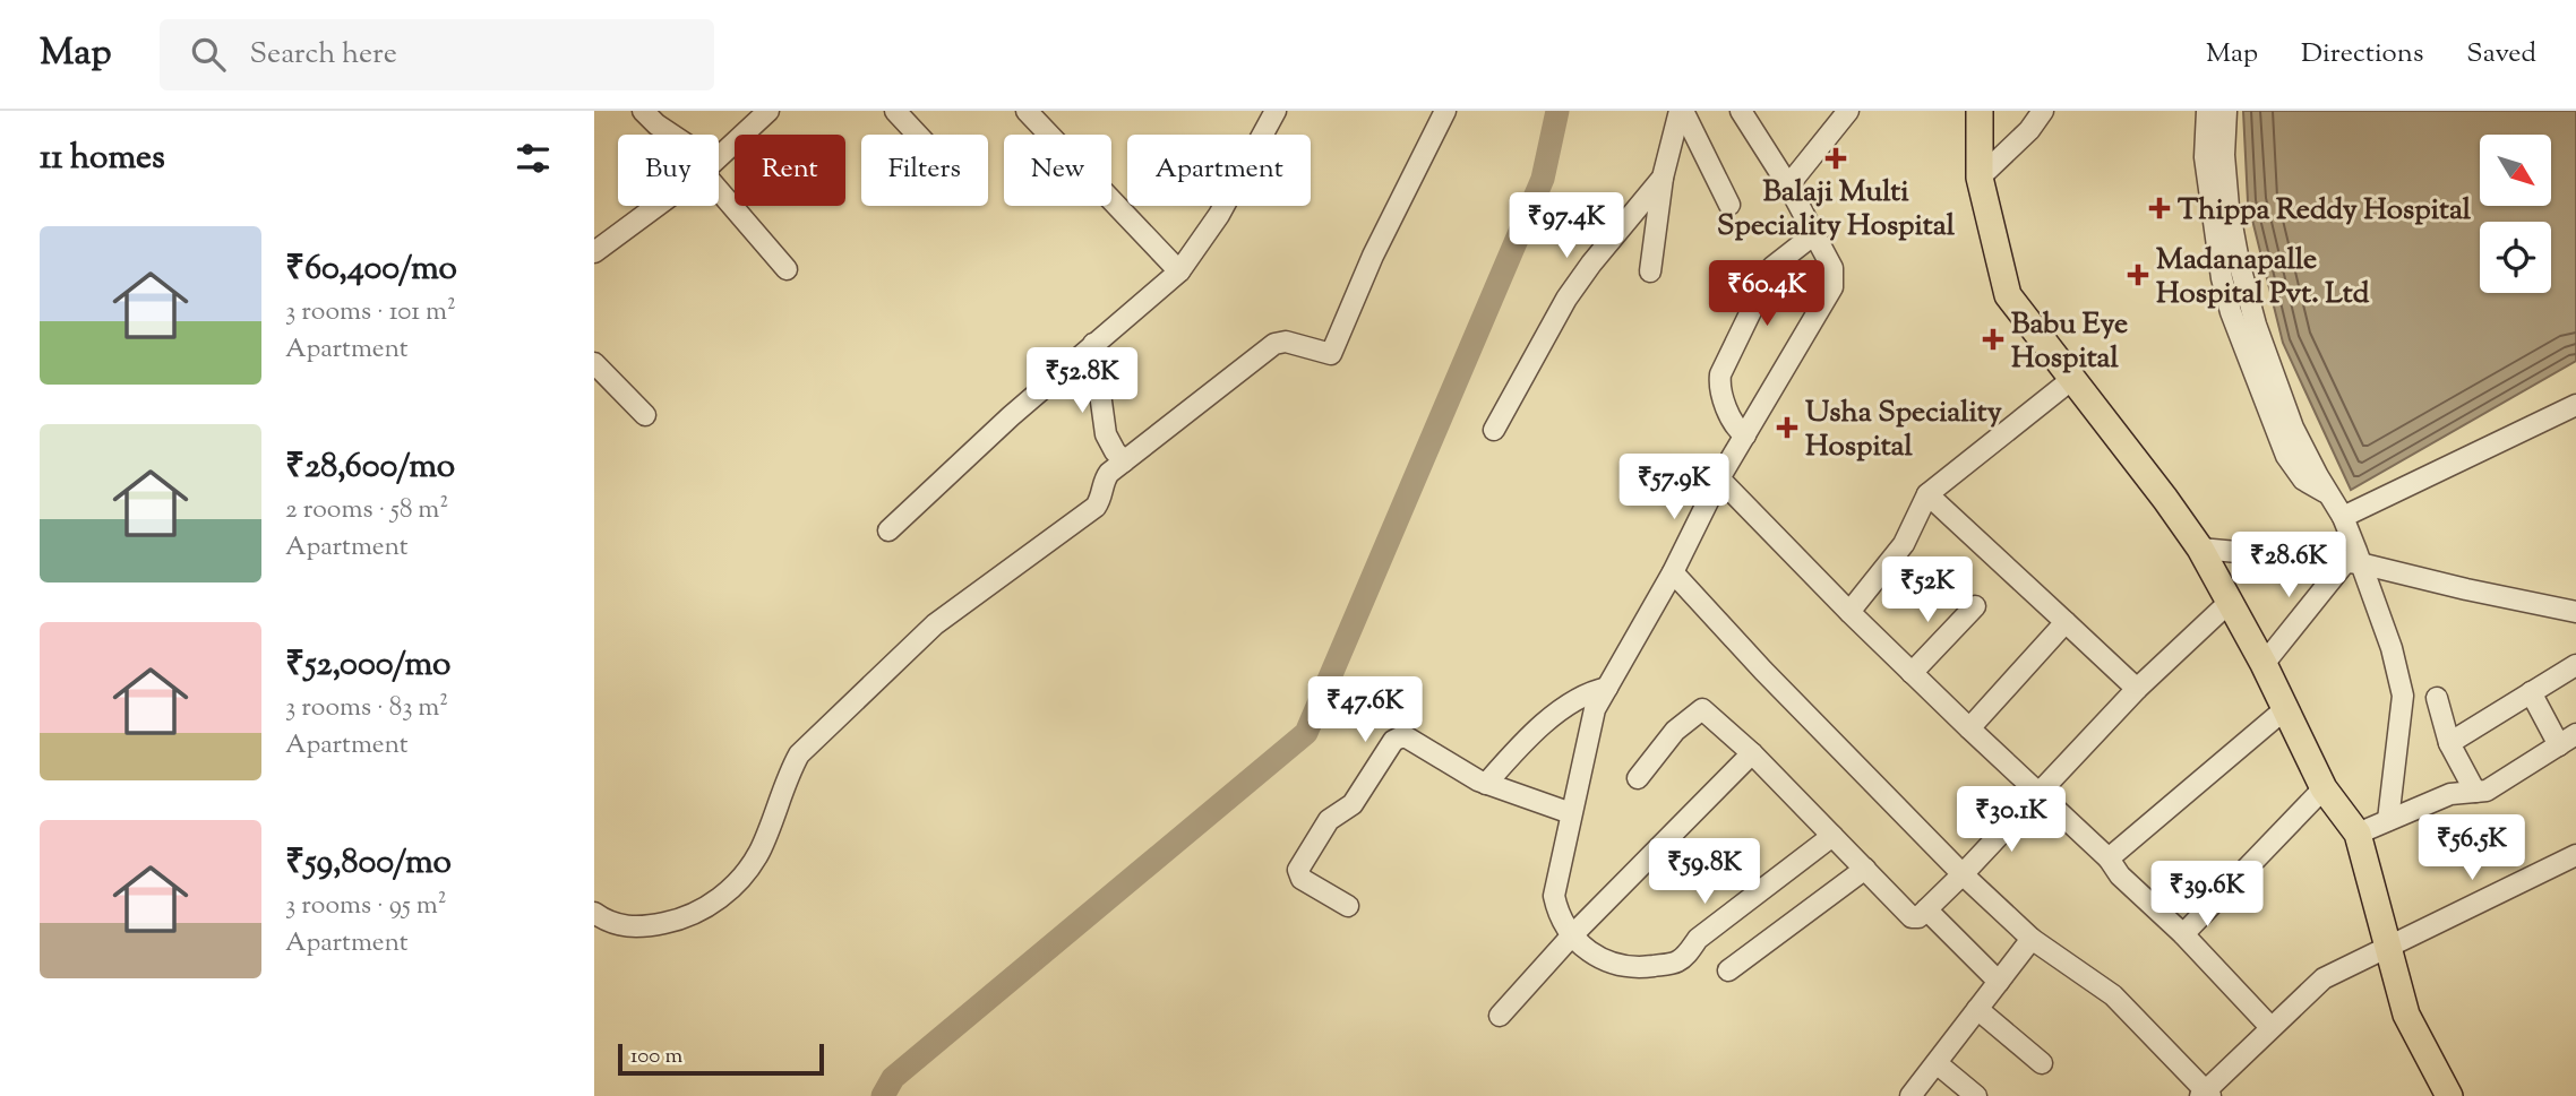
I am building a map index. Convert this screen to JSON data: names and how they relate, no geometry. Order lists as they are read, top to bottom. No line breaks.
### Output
{"places":{"health":["Balaji Multi Speciality Hospital","Thippa Reddy Hospital","Madanapalle Hospital Pvt. Ltd","Babu Eye Hospital","Usha Speciality Hospital"]},"scale_bar":"100 m","north":"bottom right","page":{"header":"Map","search":"Search here","nav":["Map","Directions","Saved"],"heading":"11 homes","chip":["Buy","Rent","Filters","New","Apartment"],"price":["₹97.4K","₹60.4K","₹52.8K","₹57.9K","₹28.6K","₹52K","₹47.6K","₹30.1K","₹56.5K","₹59.8K","₹39.6K"],"list":[{"name":"₹60,400/mo","note":"3 rooms · 101 m² · Apartment"},{"name":"₹28,600/mo","note":"2 rooms · 58 m² · Apartment"},{"name":"₹52,000/mo","note":"3 rooms · 83 m² · Apartment"},{"name":"₹59,800/mo","note":"3 rooms · 95 m² · Apartment"}],"scale":"100 m"}}
